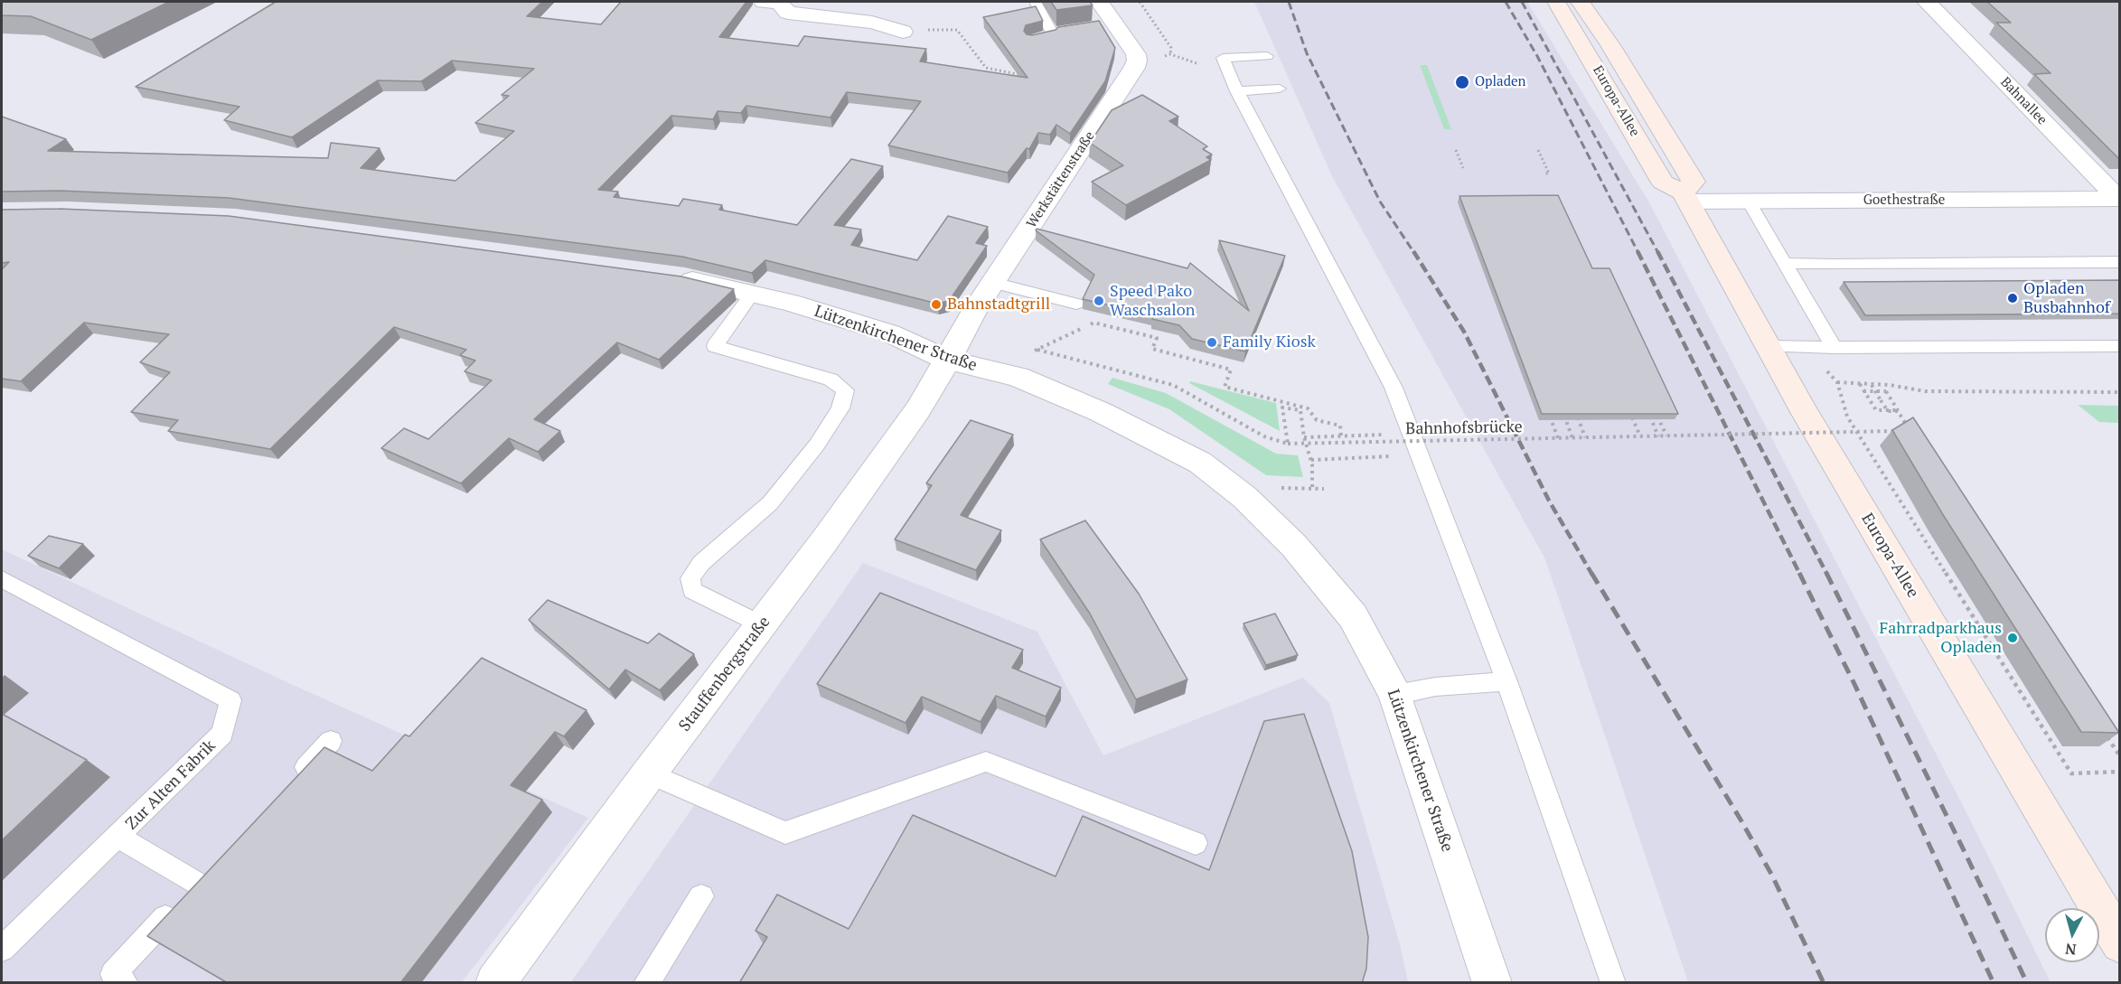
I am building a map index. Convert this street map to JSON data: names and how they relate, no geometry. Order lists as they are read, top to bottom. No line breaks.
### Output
{"streets":{"main road":["Europa-Allee"],"street":["Bahnallee","Werkstättenstraße","Goethestraße","Lützenkirchener Straße","Stauffenbergstraße"],"lane":["Zur Alten Fabrik"],"path":["Bahnhofsbrücke"]},"crossings":[["Europa-Allee","Goethestraße"],["Bahnallee","Goethestraße"],["Werkstättenstraße","Lützenkirchener Straße"],["Werkstättenstraße","Stauffenbergstraße"],["Lützenkirchener Straße","Stauffenbergstraße"]],"places":["Opladen","Opladen Busbahnhof","Speed Pako Waschsalon","Bahnstadtgrill","Family Kiosk","Fahrradparkhaus Opladen"],"north":"bottom"}
